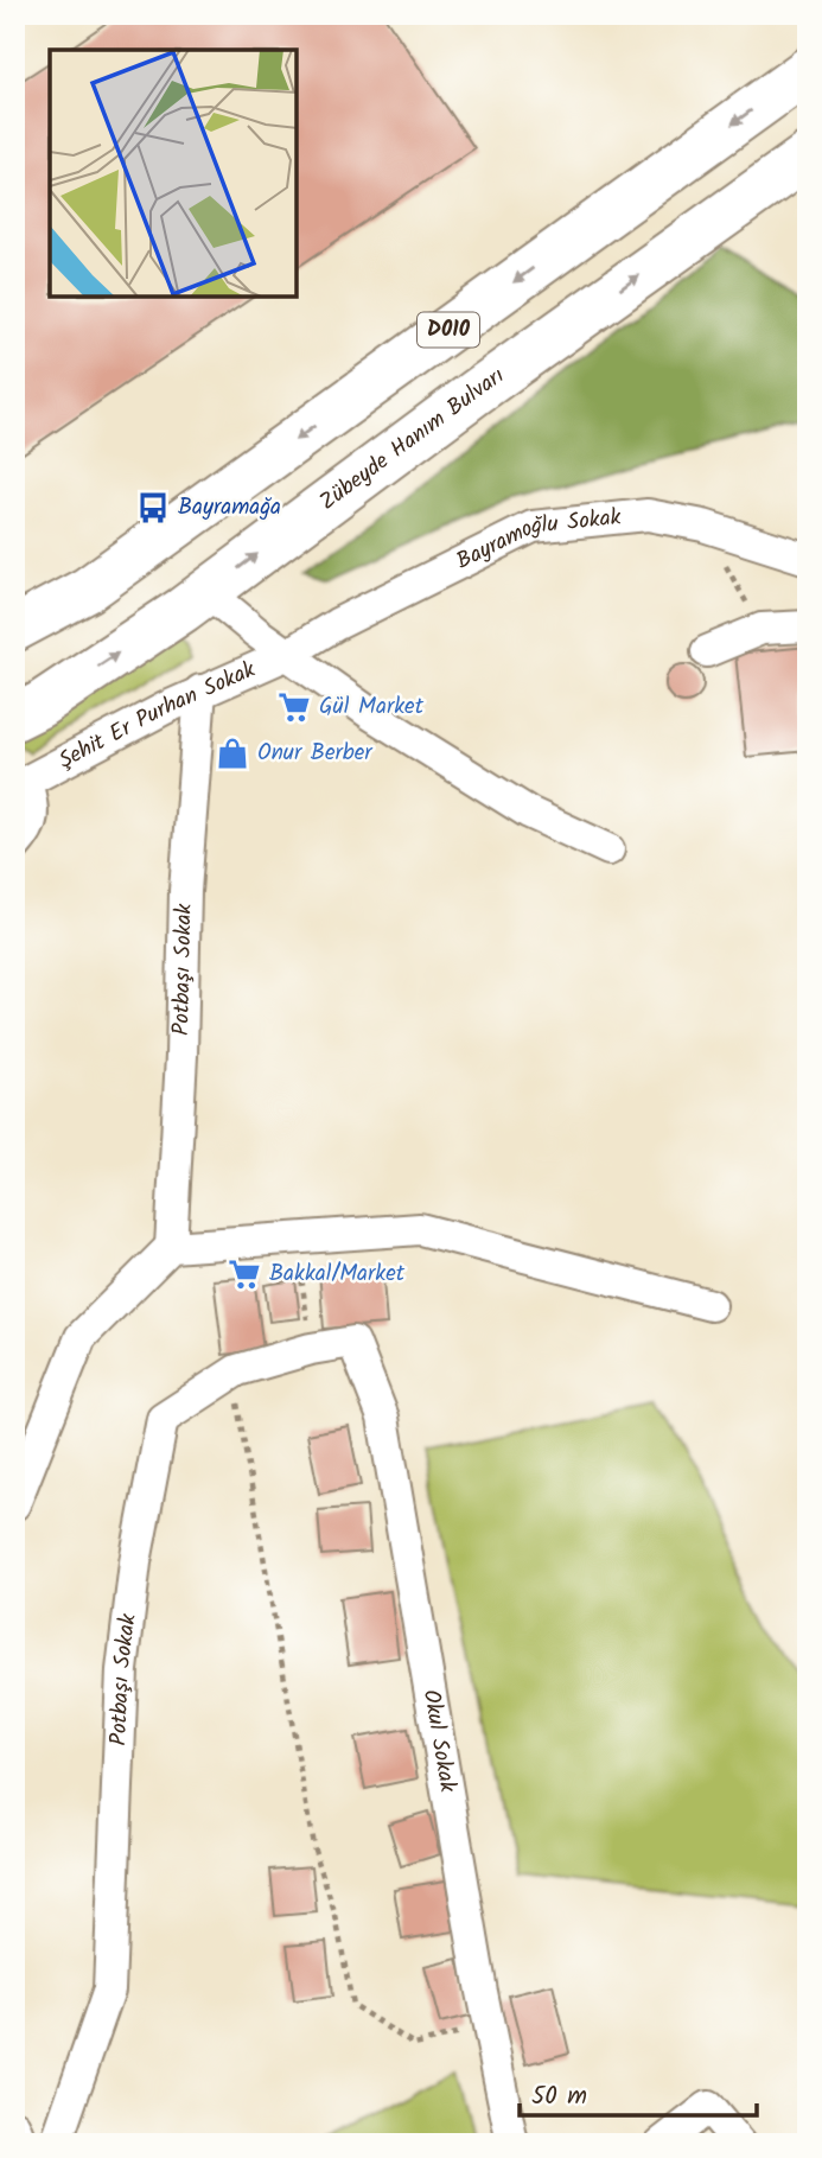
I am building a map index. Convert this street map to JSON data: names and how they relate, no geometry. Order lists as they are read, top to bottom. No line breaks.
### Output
{"streets":{"highway":["D010","Zübeyde Hanım Bulvarı"],"street":["Bayramoğlu Sokak","Şehit Er Purhan Sokak","Potbaşı Sokak","Okul Sokak"]},"crossings":[["Bayramoğlu Sokak","Şehit Er Purhan Sokak"],["Şehit Er Purhan Sokak","Potbaşı Sokak"],["Potbaşı Sokak","Okul Sokak"]],"places":{"bus stop":["Bayramağa"],"supermarket":["Gül Market","Bakkal/Market"],"shop":["Onur Berber"]},"scale_bar":"50 m"}
